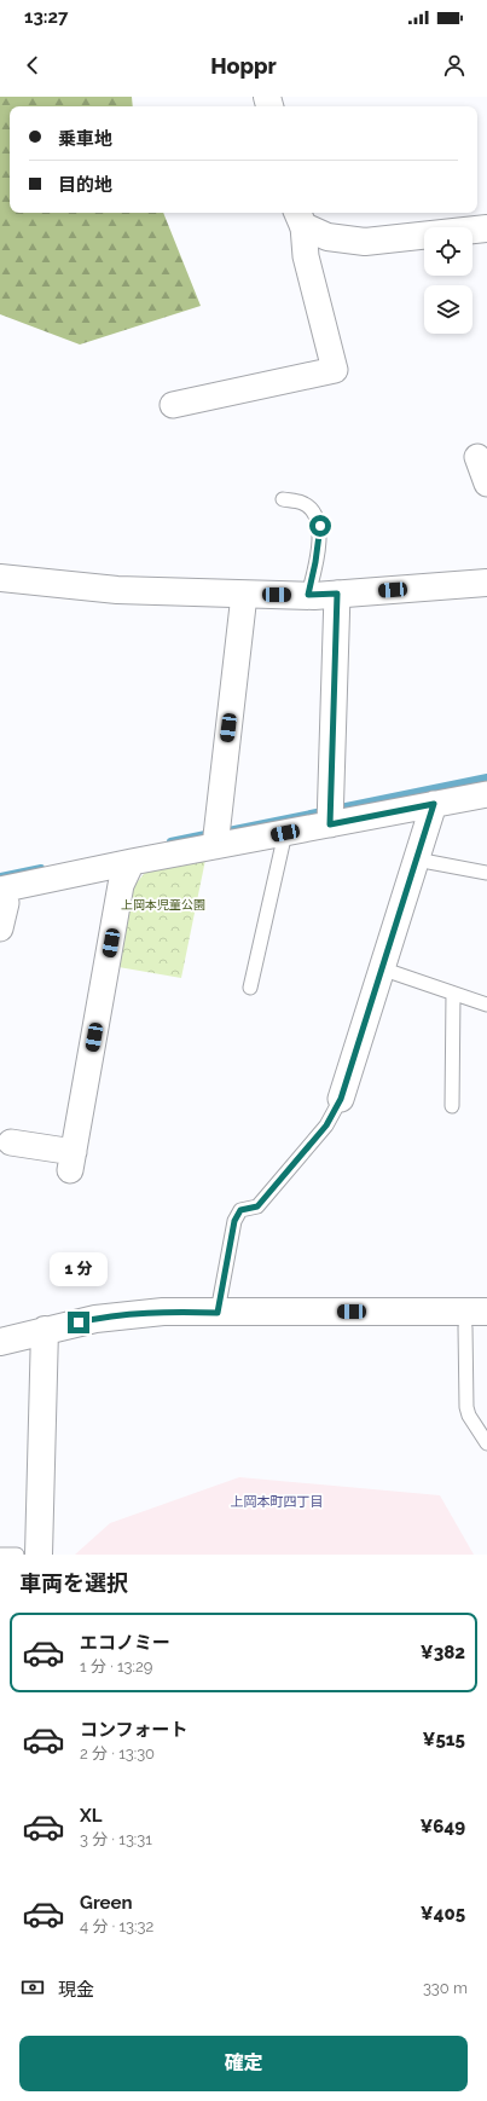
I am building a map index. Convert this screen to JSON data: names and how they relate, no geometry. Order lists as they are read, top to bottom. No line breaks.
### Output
{"districts":["上岡本町四丁目"],"parks":["上岡本児童公園"],"page":{"status":"13:27","header":"Hoppr","banner":["乗車地","目的地"],"bubble":"1 分","heading":"車両を選択","list":[{"name":"エコノミー","note":"1 分 · 13:29","value":"¥382"},{"name":"コンフォート","note":"2 分 · 13:30","value":"¥515"},{"name":"XL","note":"3 分 · 13:31","value":"¥649"},{"name":"Green","note":"4 分 · 13:32","value":"¥405"}],"pay":["現金","330 m"],"buttons":"確定"}}
